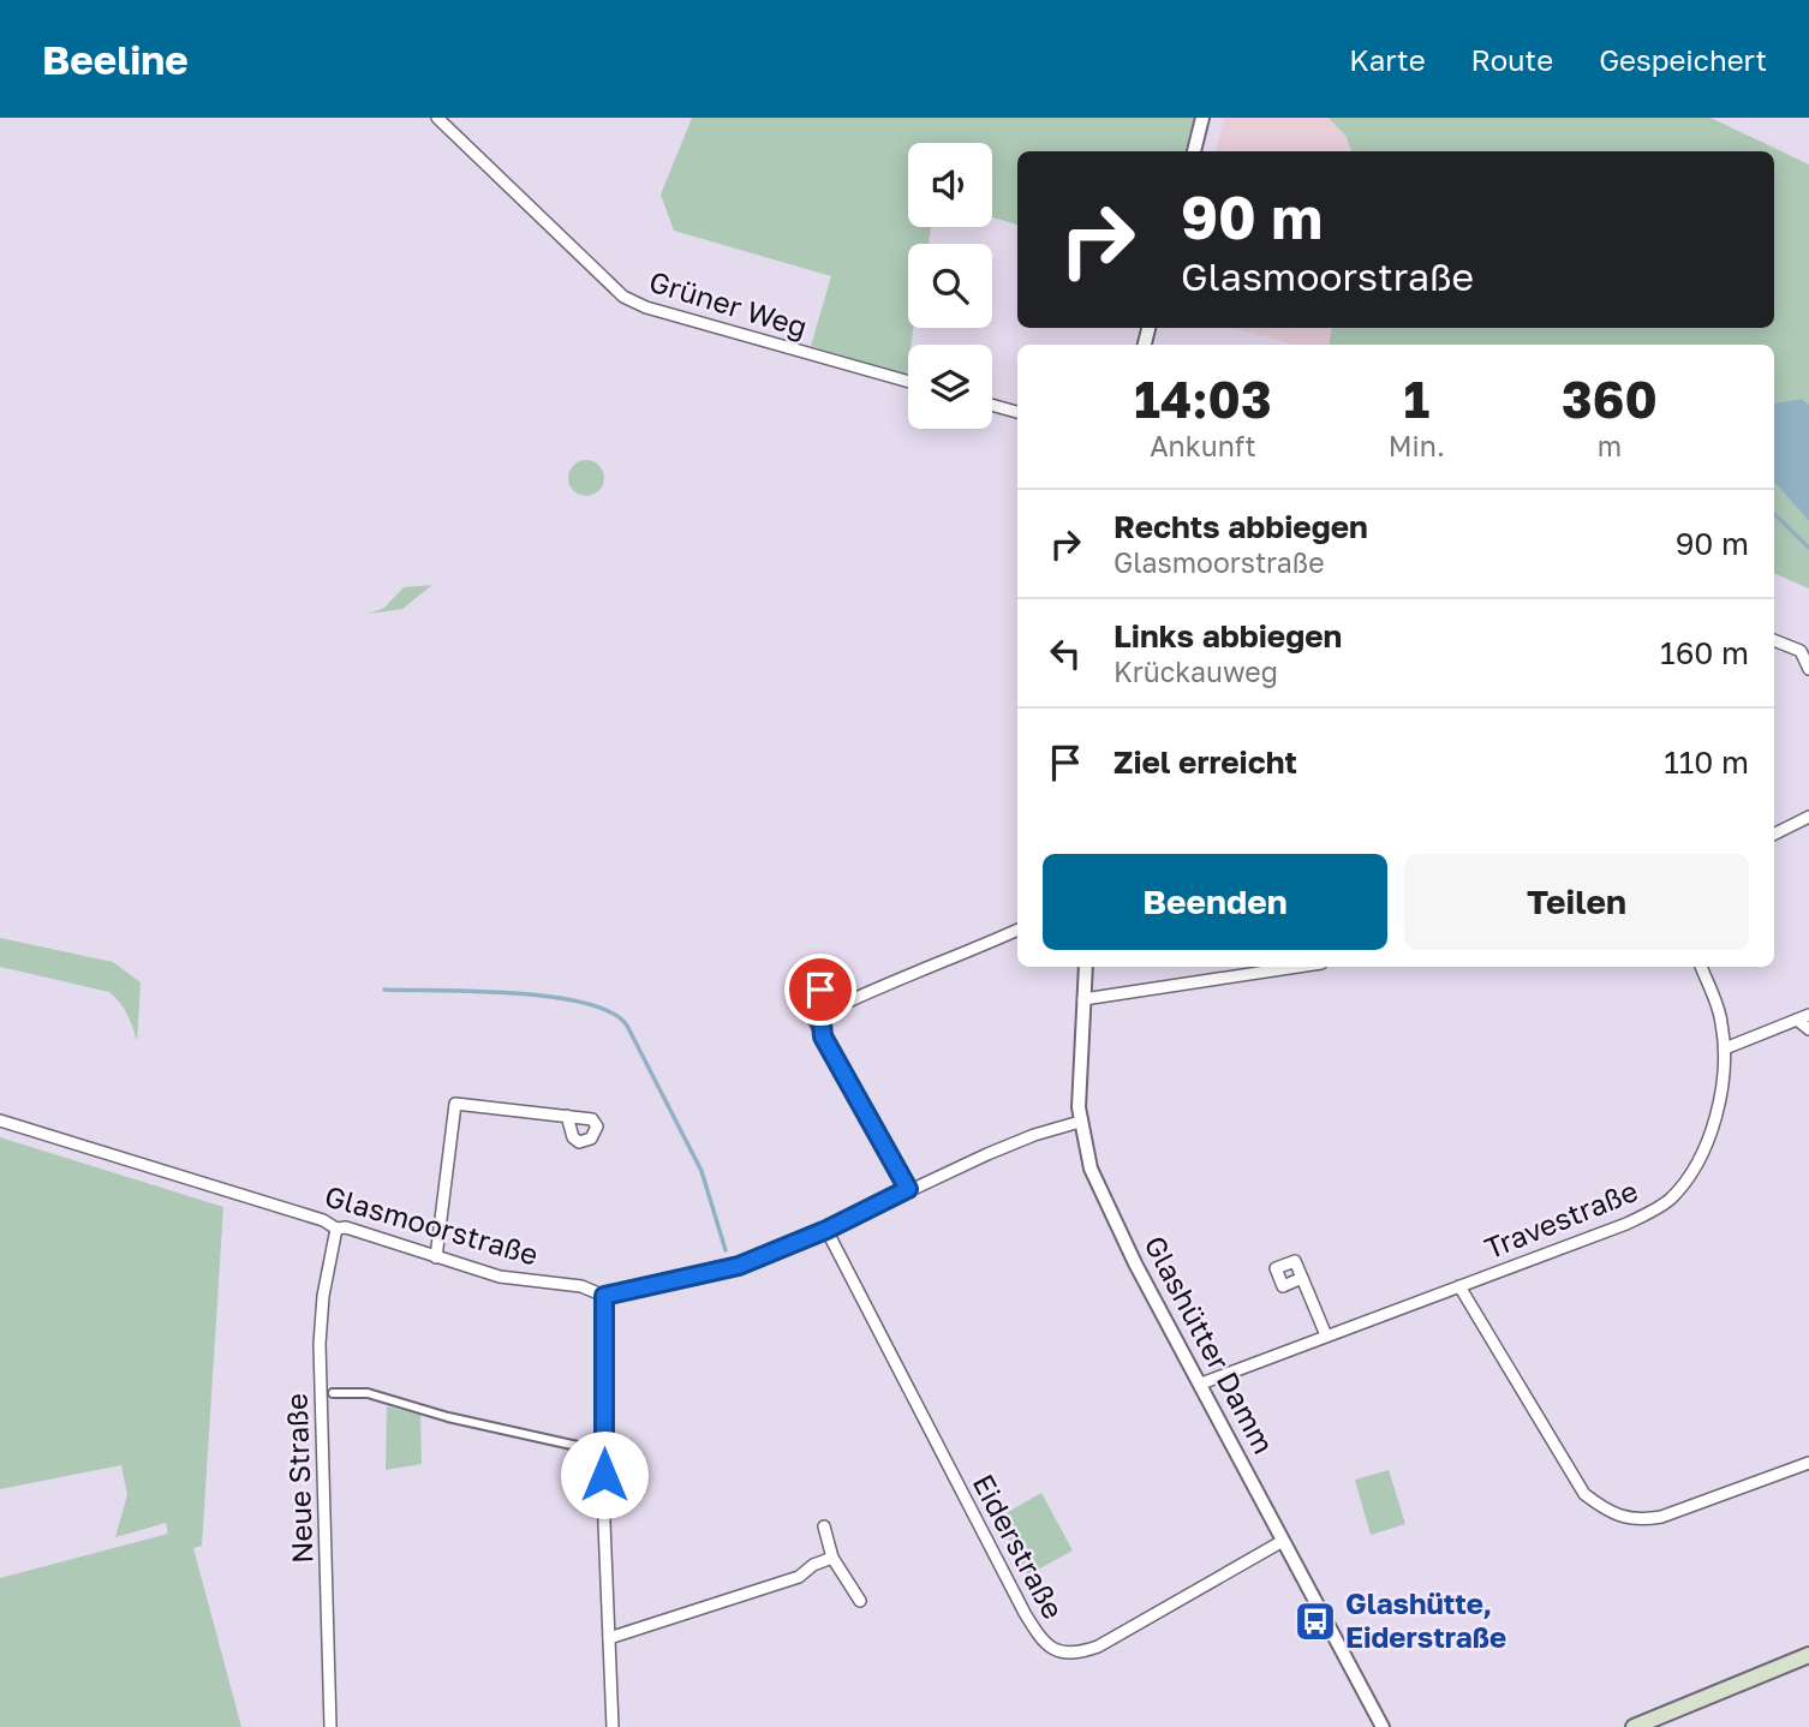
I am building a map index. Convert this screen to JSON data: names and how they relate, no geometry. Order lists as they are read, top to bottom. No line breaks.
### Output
{"streets":{"street":["Grüner Weg","Travestraße","Glasmoorstraße","Glashütter Damm","Neue Straße","Eiderstraße"]},"crossings":[["Travestraße","Glashütter Damm"],["Glasmoorstraße","Glashütter Damm"],["Glasmoorstraße","Neue Straße"],["Glasmoorstraße","Eiderstraße"],["Glashütter Damm","Eiderstraße"]],"places":{"bus stop":["Glashütte, Eiderstraße"]},"page":{"header":"Beeline","nav":["Karte","Route","Gespeichert"],"turn":["90 m","Glasmoorstraße"],"eta":["14:03","Ankunft","1","Min.","360","m"],"list":[{"name":"Rechts abbiegen","note":"Glasmoorstraße","value":"90 m"},{"name":"Links abbiegen","note":"Krückauweg","value":"160 m"},{"name":"Ziel erreicht","value":"110 m"}],"buttons":["Beenden","Teilen"]}}
